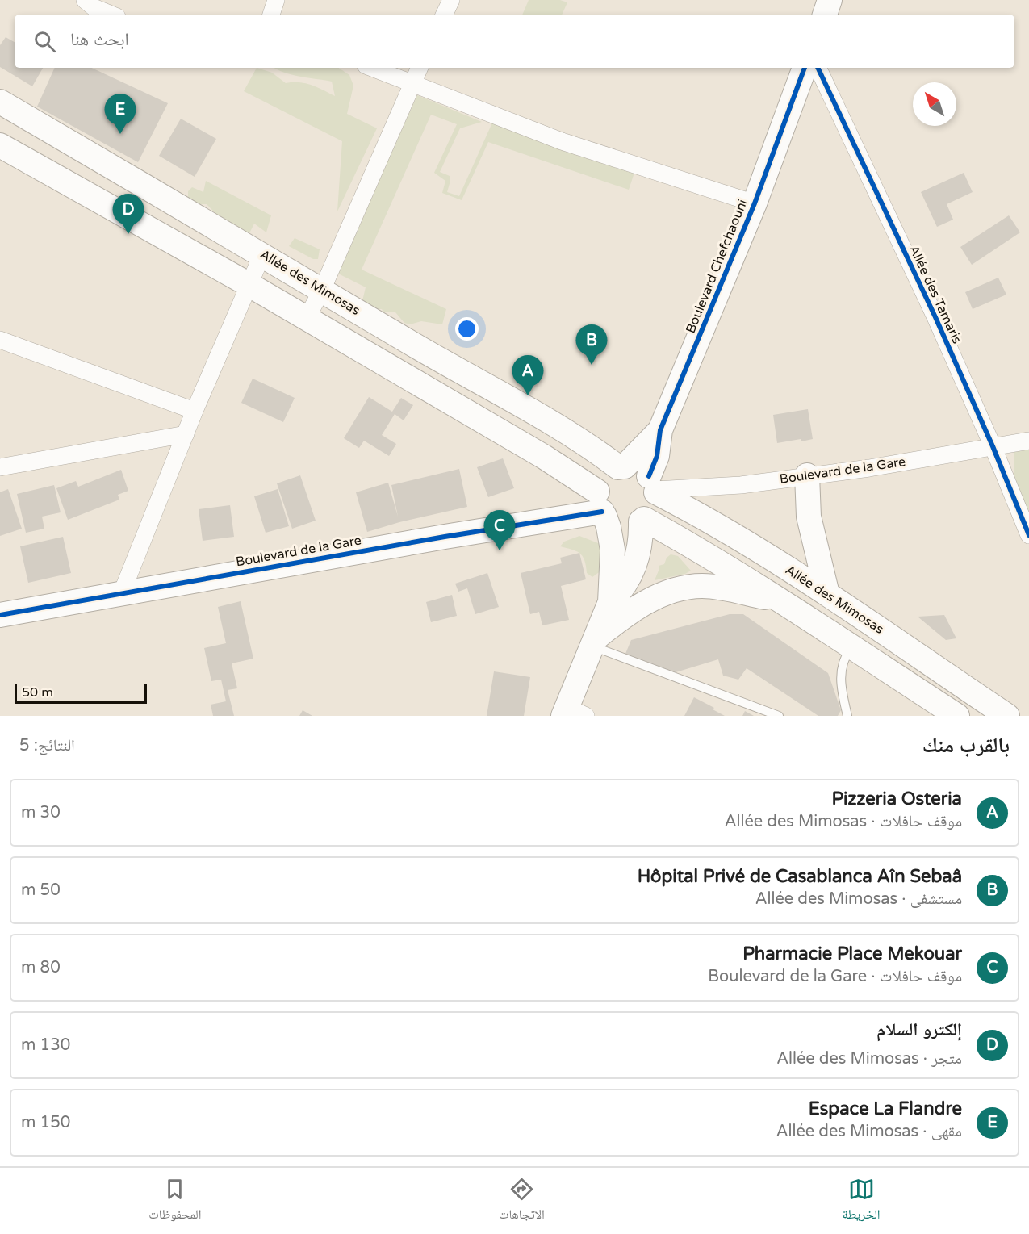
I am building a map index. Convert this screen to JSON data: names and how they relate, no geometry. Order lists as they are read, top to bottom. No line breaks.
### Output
{"streets":{"main road":["Boulevard Chefchaouni","Allée des Mimosas","Boulevard de la Gare"],"street":["Allée des Tamaris"]},"crossings":[["Boulevard Chefchaouni","Allée des Mimosas"],["Boulevard Chefchaouni","Boulevard de la Gare"],["Allée des Mimosas","Boulevard de la Gare"],["Allée des Tamaris","Boulevard de la Gare"]],"scale_bar":"50 m","north":"top left","page":{"search":"ابحث هنا","pins":["E","D","B","A","C"],"scale":"50 m","heading":["بالقرب منك","النتائج: 5"],"list":[{"mark":"A","name":"Pizzeria Osteria","note":"موقف حافلات · Allée des Mimosas","value":"30 m"},{"mark":"B","name":"Hôpital Privé de Casablanca Aîn Sebaâ","note":"مستشفى · Allée des Mimosas","value":"50 m"},{"mark":"C","name":"Pharmacie Place Mekouar","note":"موقف حافلات · Boulevard de la Gare","value":"80 m"},{"mark":"D","name":"إلكترو السلام","note":"متجر · Allée des Mimosas","value":"130 m"},{"mark":"E","name":"Espace La Flandre","note":"مقهى · Allée des Mimosas","value":"150 m"}],"nav":["الخريطة","الاتجاهات","المحفوظات"]}}
